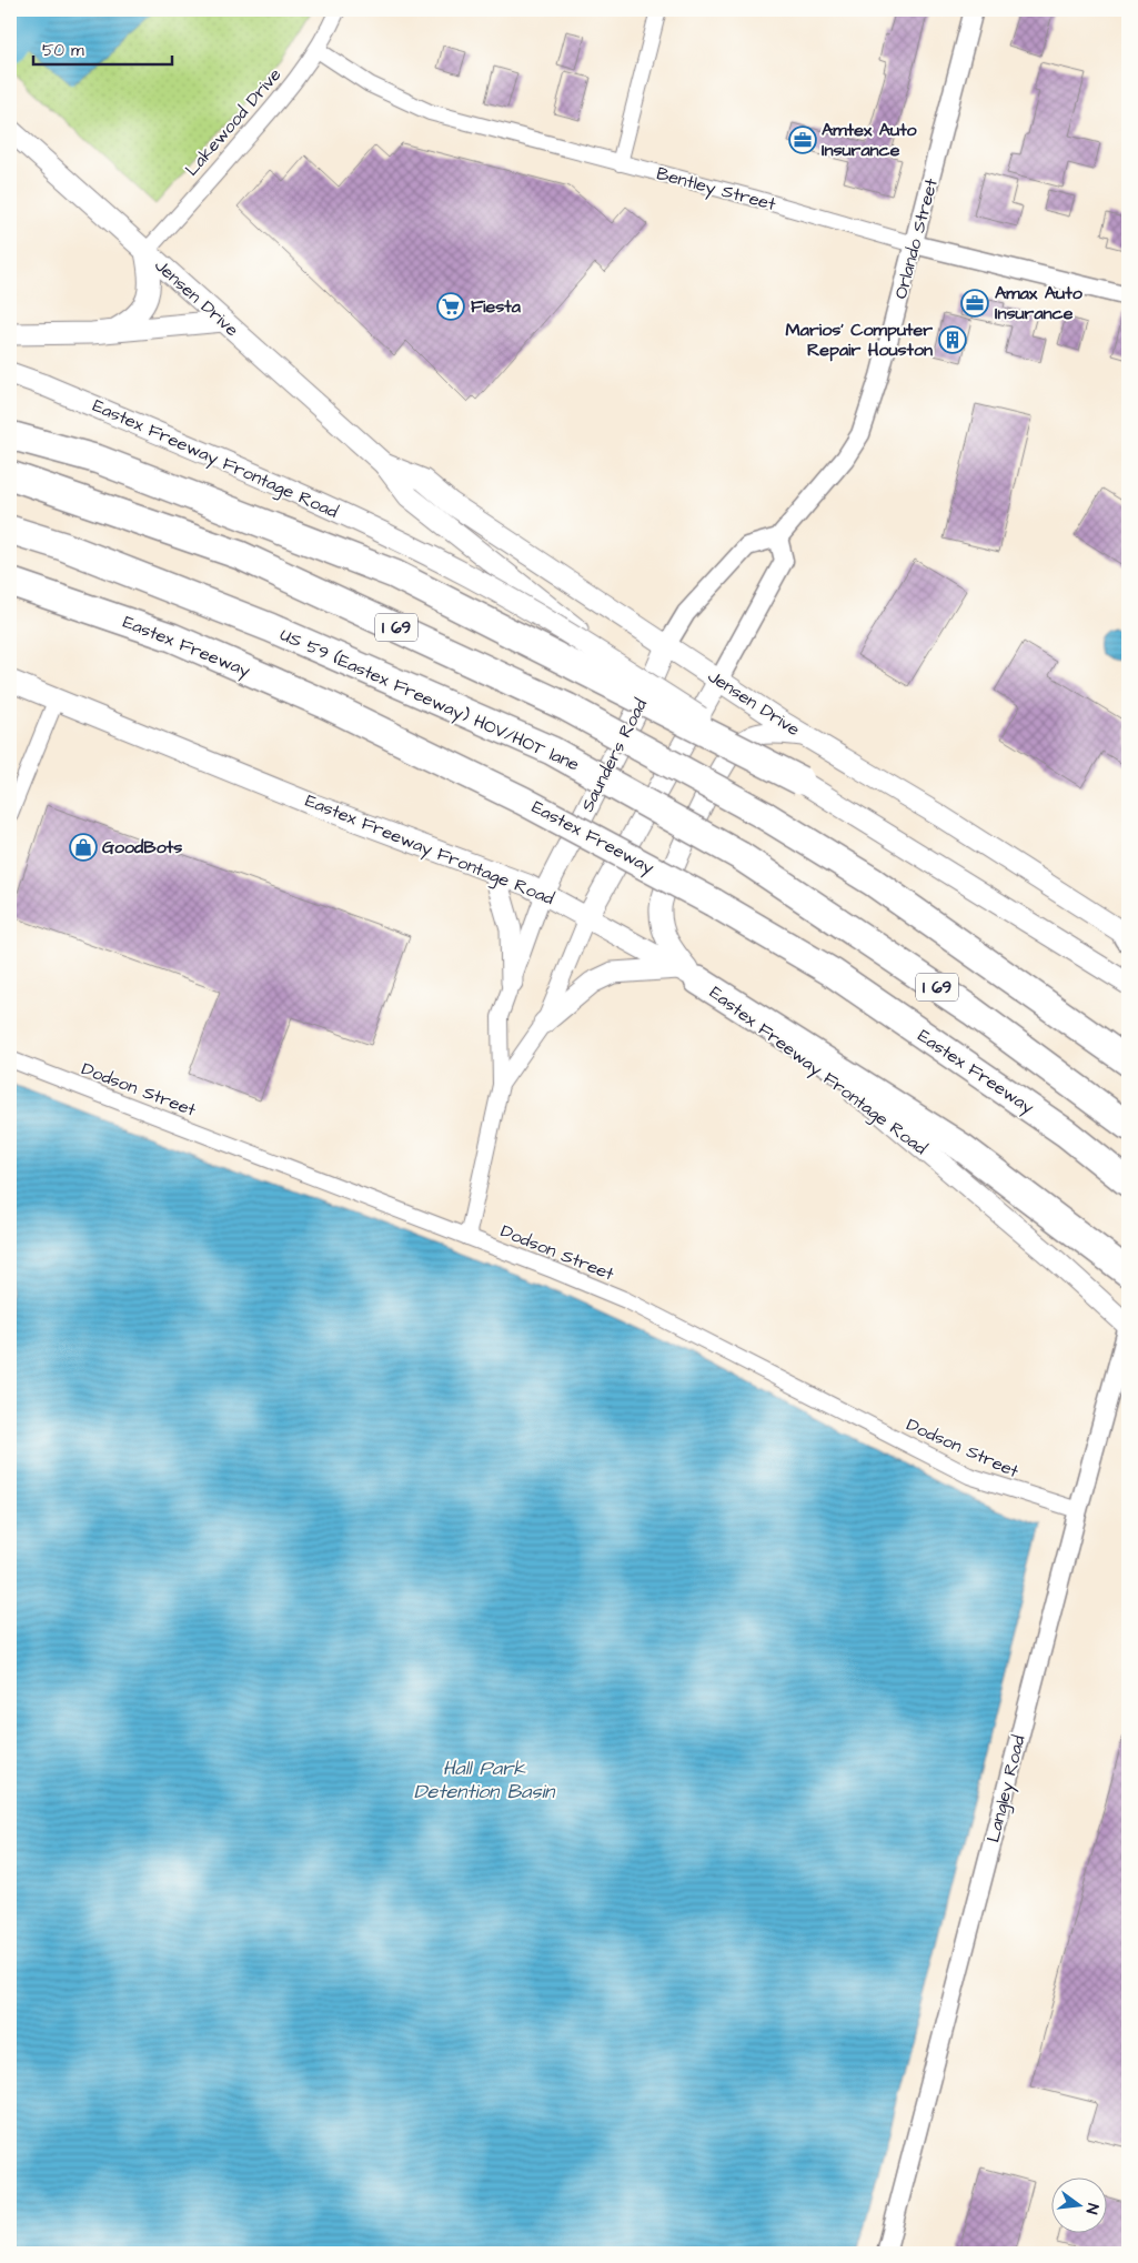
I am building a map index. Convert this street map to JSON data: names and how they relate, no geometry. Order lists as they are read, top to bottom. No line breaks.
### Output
{"streets":{"highway":["I 69","Eastex Freeway","US 59 (Eastex Freeway) HOV/HOT lane"],"main road":["Jensen Drive","Eastex Freeway Frontage Road","Saunders Road"],"street":["Lakewood Drive","Bentley Street","Orlando Street","Dodson Street","Langley Road"]},"crossings":[["Lakewood Drive","Bentley Street"],["Lakewood Drive","Jensen Drive"],["Bentley Street","Orlando Street"],["Jensen Drive","Saunders Road"],["Eastex Freeway Frontage Road","Saunders Road"],["Eastex Freeway Frontage Road","Langley Road"],["Saunders Road","Dodson Street"],["Dodson Street","Langley Road"]],"water":["Hall Park Detention Basin"],"places":{"office":["Amtex Auto Insurance","Amax Auto Insurance"],"supermarket":["Fiesta"],"building":["Marios' Computer Repair Houston"],"shop":["GoodBots"]},"scale_bar":"50 m","north":"right"}
